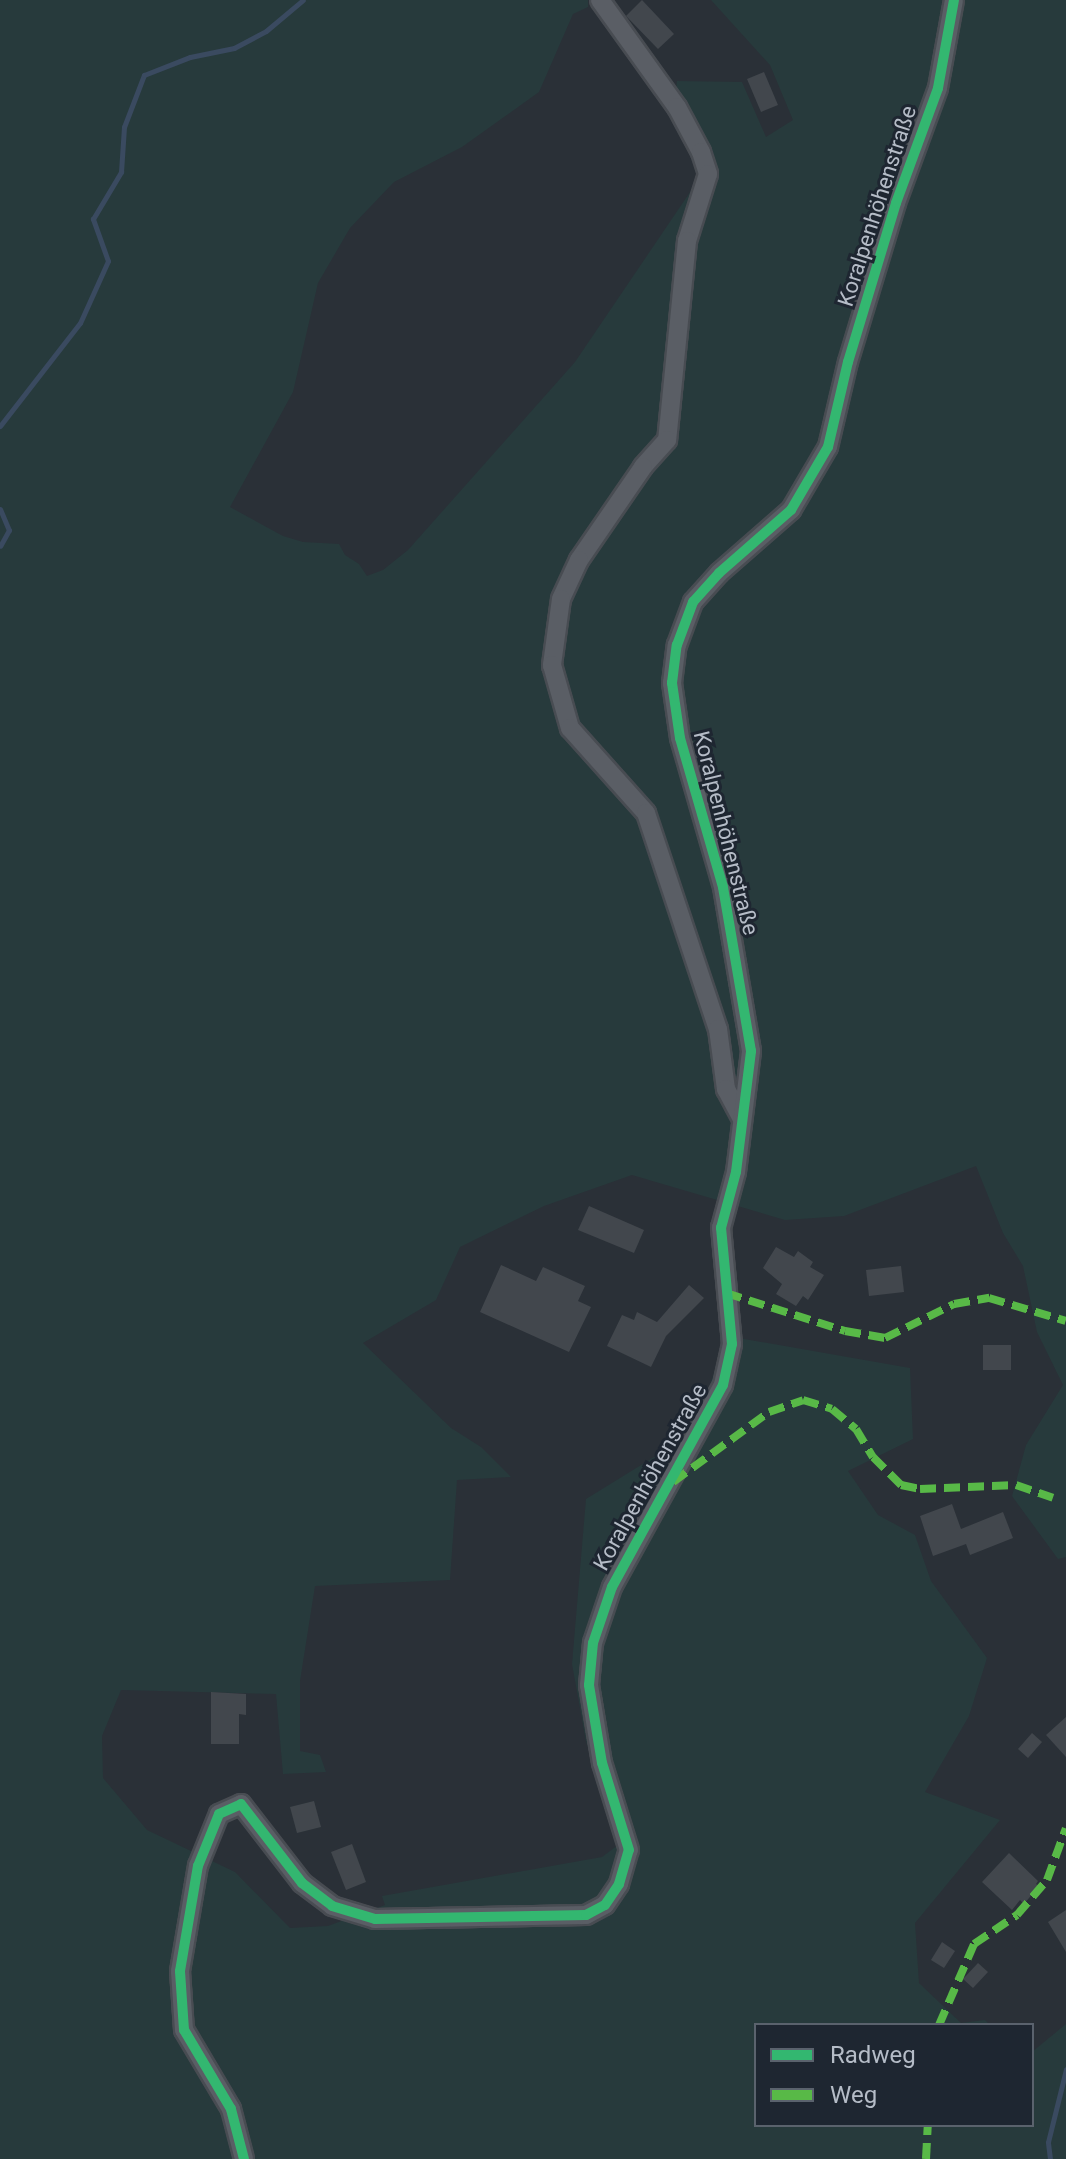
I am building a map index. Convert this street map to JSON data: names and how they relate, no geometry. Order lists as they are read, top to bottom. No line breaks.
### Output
{"streets":{"street":["Koralpenhöhenstraße"]},"legend":["Radweg","Weg"]}
